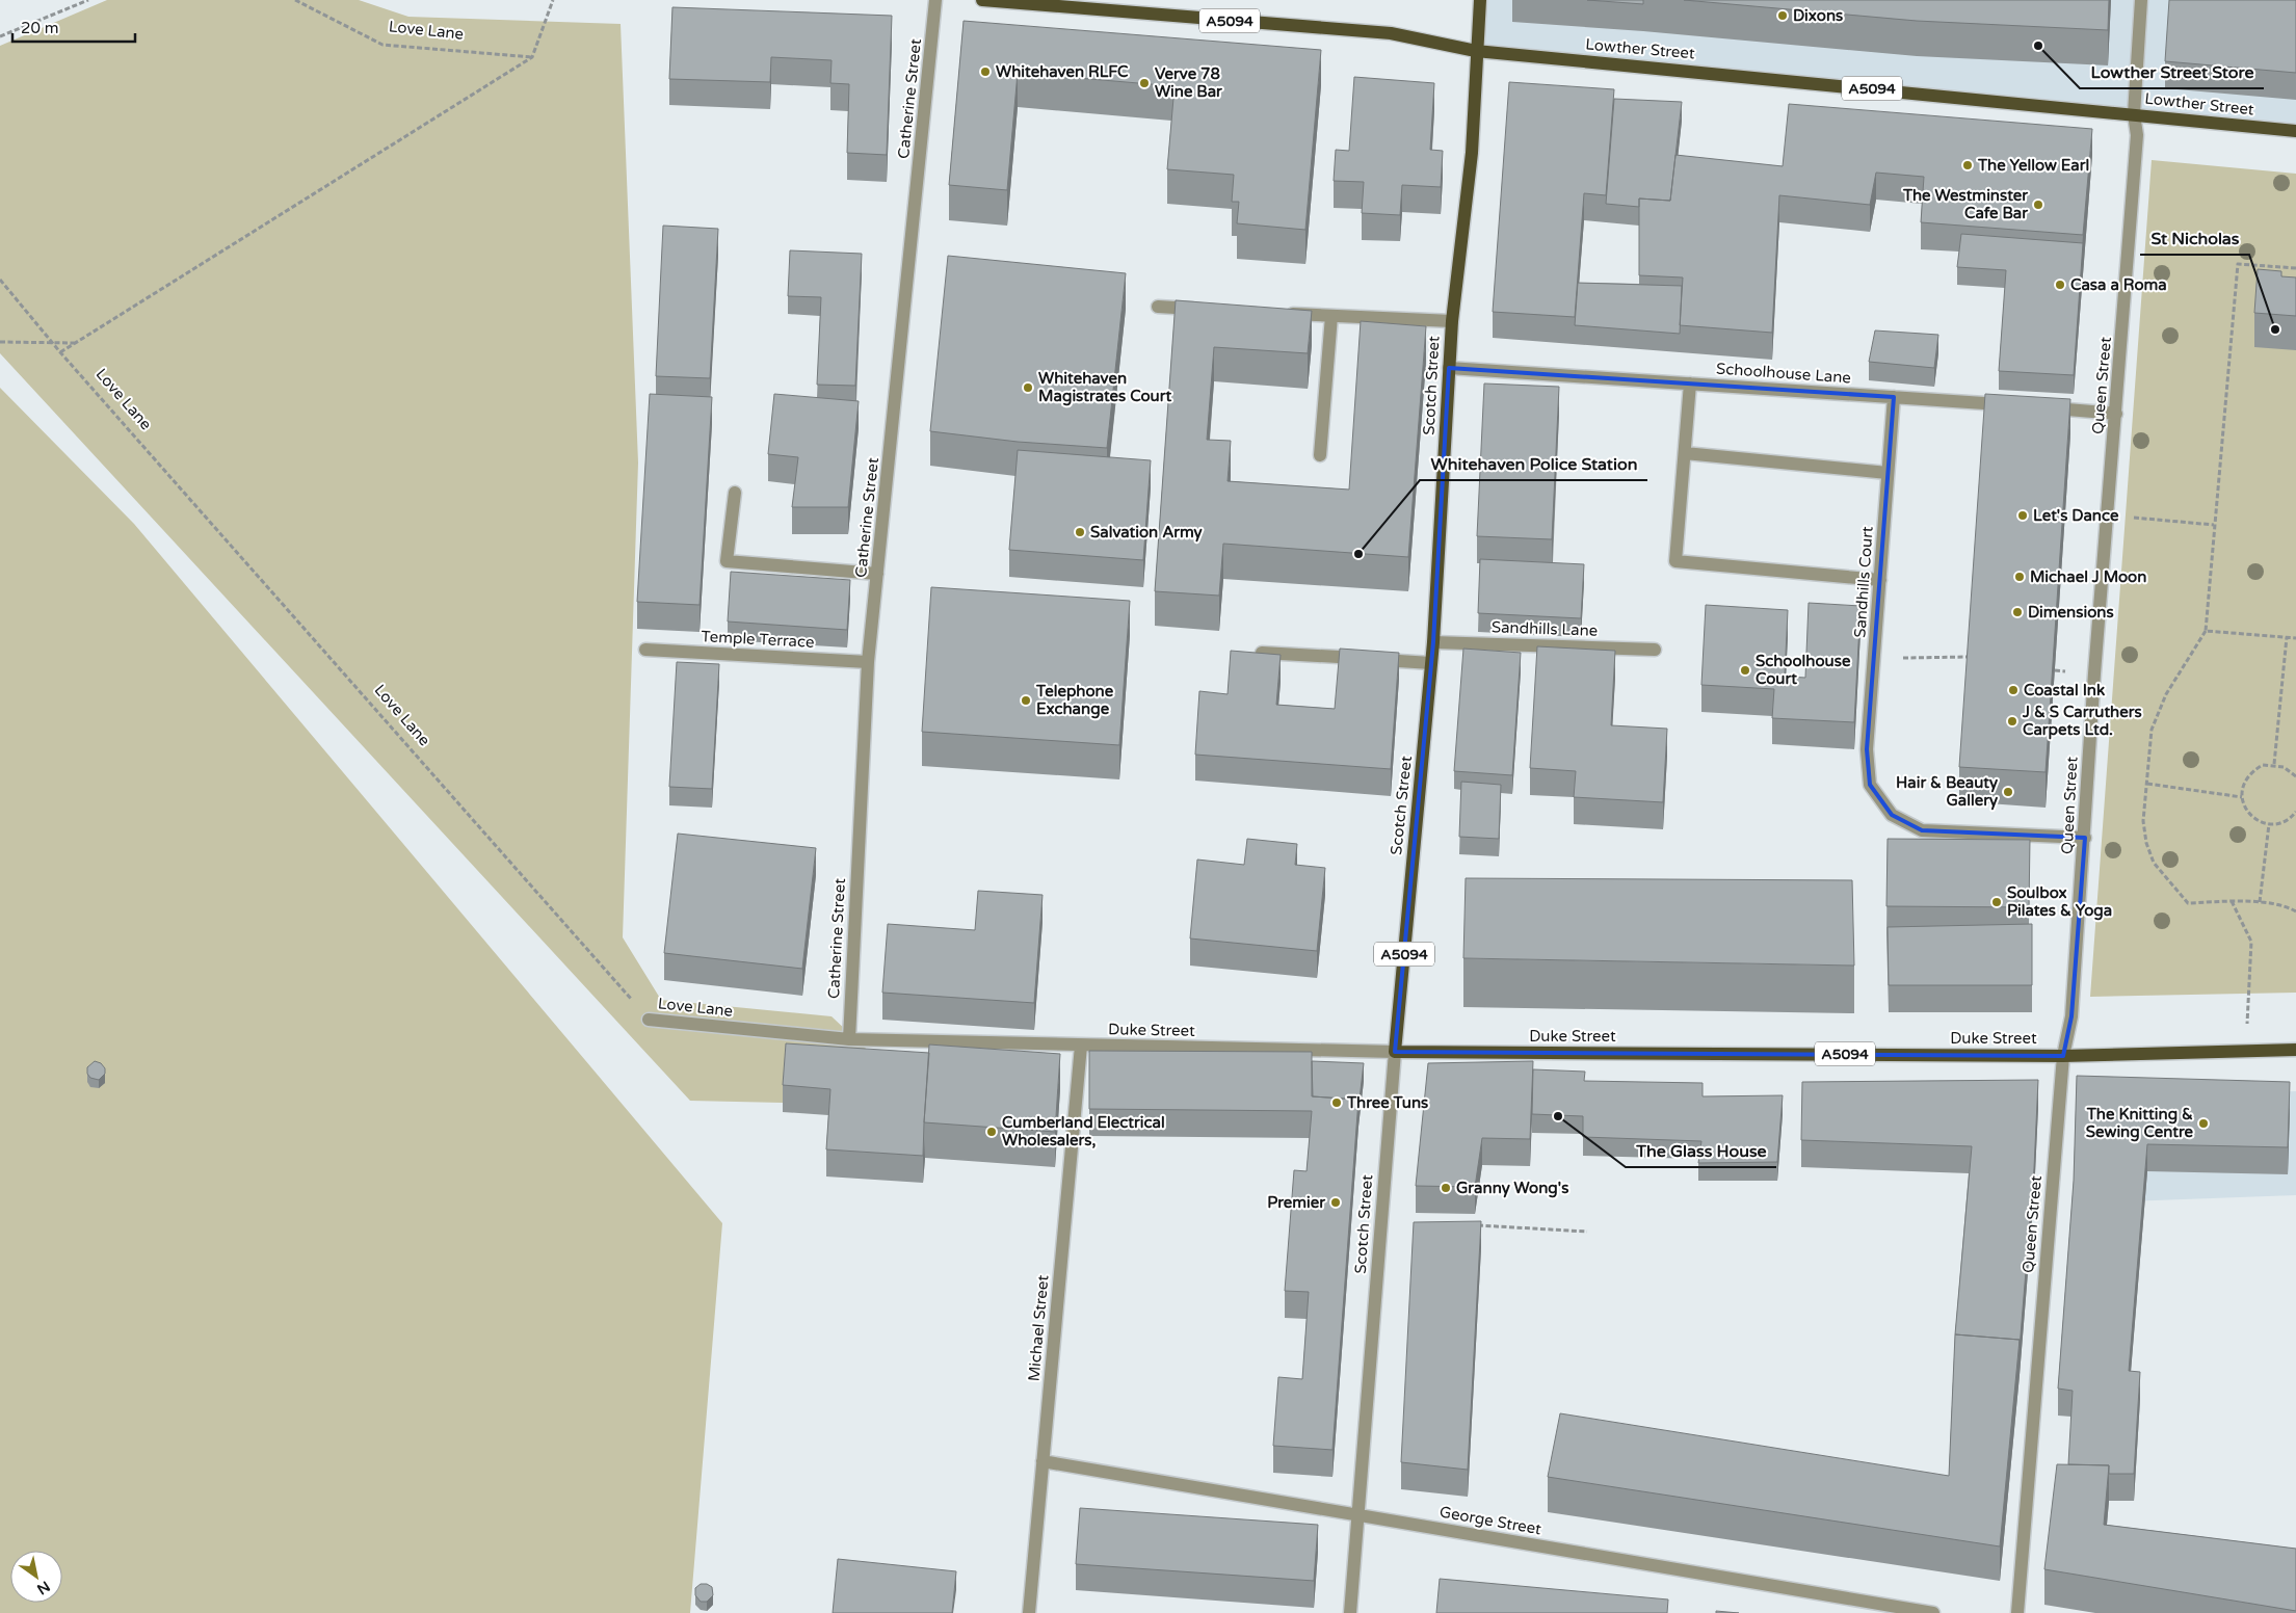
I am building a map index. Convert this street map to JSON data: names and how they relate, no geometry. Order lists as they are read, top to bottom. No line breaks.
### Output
{"streets":{"main road":["A5094","Lowther Street","Scotch Street","Duke Street"],"street":["Love Lane","Catherine Street","Schoolhouse Lane","Queen Street","Sandhills Court","Sandhills Lane","Temple Terrace","Michael Street","George Street"]},"crossings":[["Love Lane","Catherine Street"],["Love Lane","Duke Street"],["Lowther Street","Scotch Street"],["Lowther Street","Queen Street"],["Catherine Street","Temple Terrace"],["Catherine Street","Duke Street"],["Schoolhouse Lane","Scotch Street"],["Schoolhouse Lane","Sandhills Court"],["Scotch Street","Sandhills Lane"],["Scotch Street","Duke Street"],["Scotch Street","George Street"],["Queen Street","Sandhills Court"],["Queen Street","Duke Street"],["Duke Street","Michael Street"],["Michael Street","George Street"]],"places":["Dixons","Lowther Street Store","Whitehaven RLFC","Verve 78 Wine Bar","The Yellow Earl","The Westminster Cafe Bar","Casa a Roma","St Nicholas","Whitehaven Magistrates Court","Let's Dance","Salvation Army","Whitehaven Police Station","Michael J Moon","Dimensions","Schoolhouse Court","Coastal Ink","Telephone Exchange","J & S Carruthers Carpets Ltd.","Hair & Beauty Gallery","Soulbox Pilates & Yoga","Three Tuns","The Glass House","The Knitting & Sewing Centre","Cumberland Electrical Wholesalers,","Granny Wong's","Premier"],"scale_bar":"20 m","north":"bottom right"}
